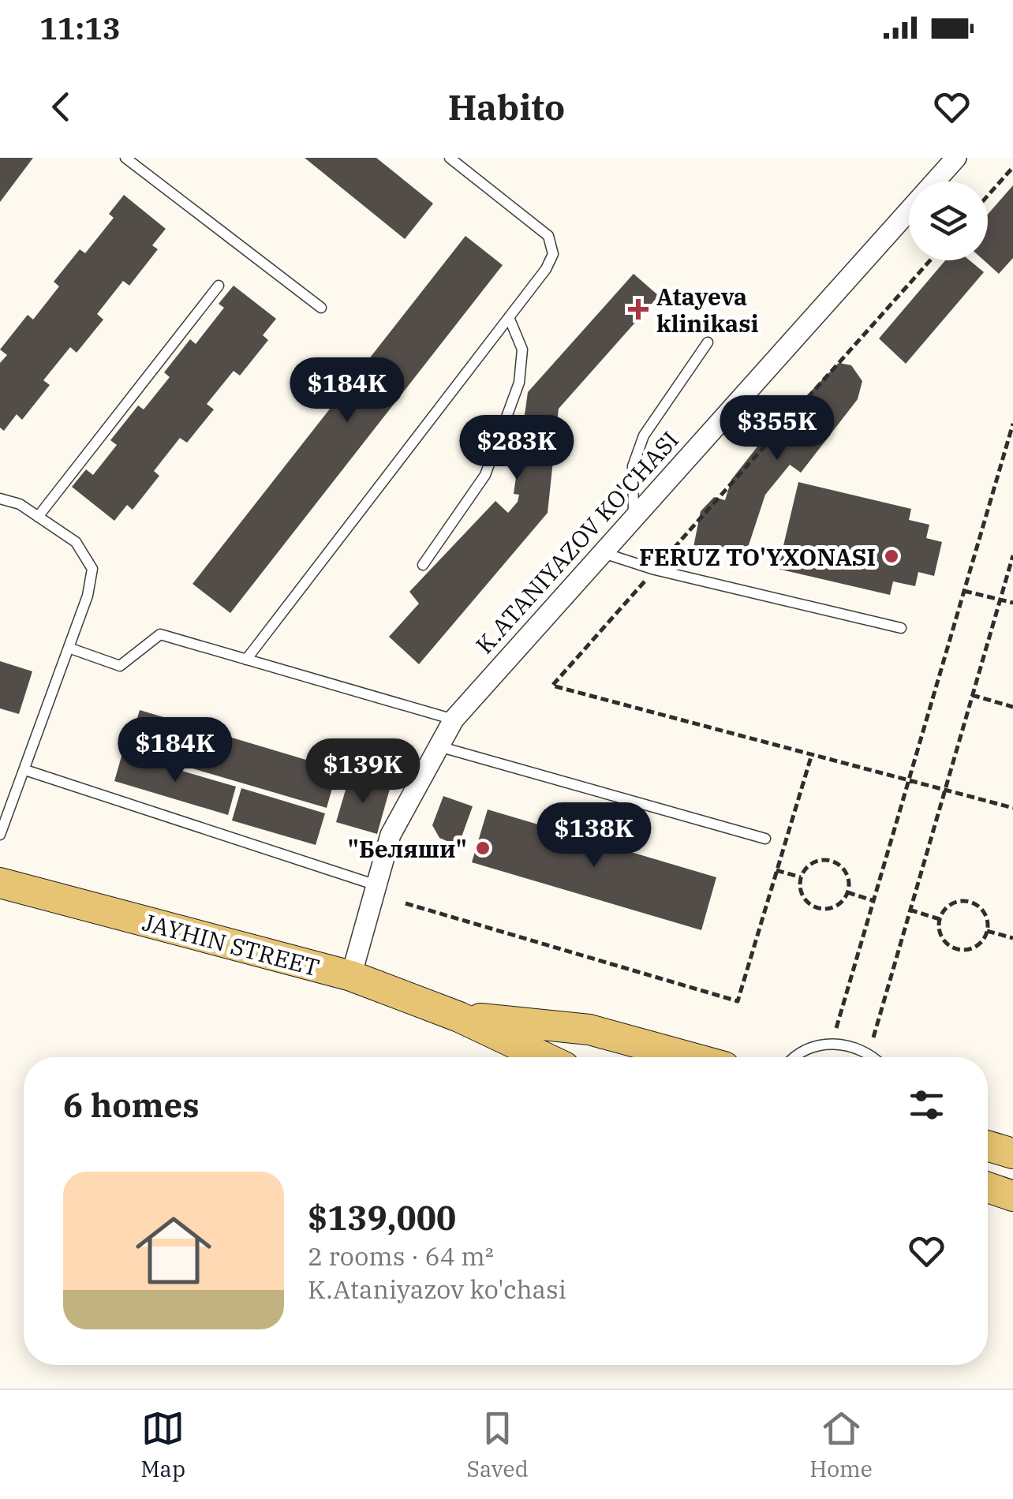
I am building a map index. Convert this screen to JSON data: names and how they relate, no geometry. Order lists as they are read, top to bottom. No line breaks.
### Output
{"streets":{"main road":["JAYHIN STREET"],"street":["K.ATANIYAZOV KO'CHASI"]},"crossings":[["K.ATANIYAZOV KO'CHASI","JAYHIN STREET"]],"places":{"health":["Atayeva klinikasi"],"other":["FERUZ TO'YXONASI","\"Беляши\""]},"page":{"status":"11:13","header":"Habito","price":["$184K","$355K","$283K","$184K","$139K","$138K"],"heading":"6 homes","list":[{"name":"$139,000","note":"2 rooms · 64 m² · K.Ataniyazov ko'chasi"}],"tabs":["Map","Saved","Home"]}}
